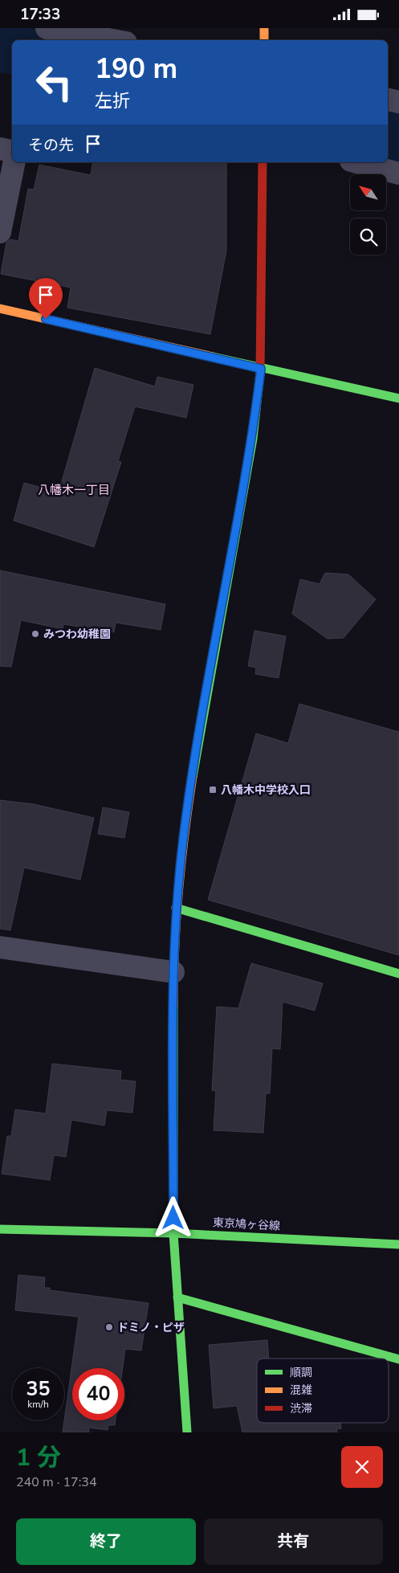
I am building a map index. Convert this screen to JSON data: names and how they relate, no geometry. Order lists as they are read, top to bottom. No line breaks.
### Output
{"streets":{"street":["東京鳩ヶ谷線"]},"districts":["八幡木一丁目"],"places":{"other":["みつわ幼稚園","ドミノ・ピザ"],"transit":["八幡木中学校入口"]},"legend":["順調","混雑","渋滞"],"north":"top left","page":{"status":"17:33","turn":["190 m","左折"],"then":"その先","speed":"35 km/h","limit":"40","heading":["1 分","240 m · 17:34"],"buttons":["終了","共有"]}}
